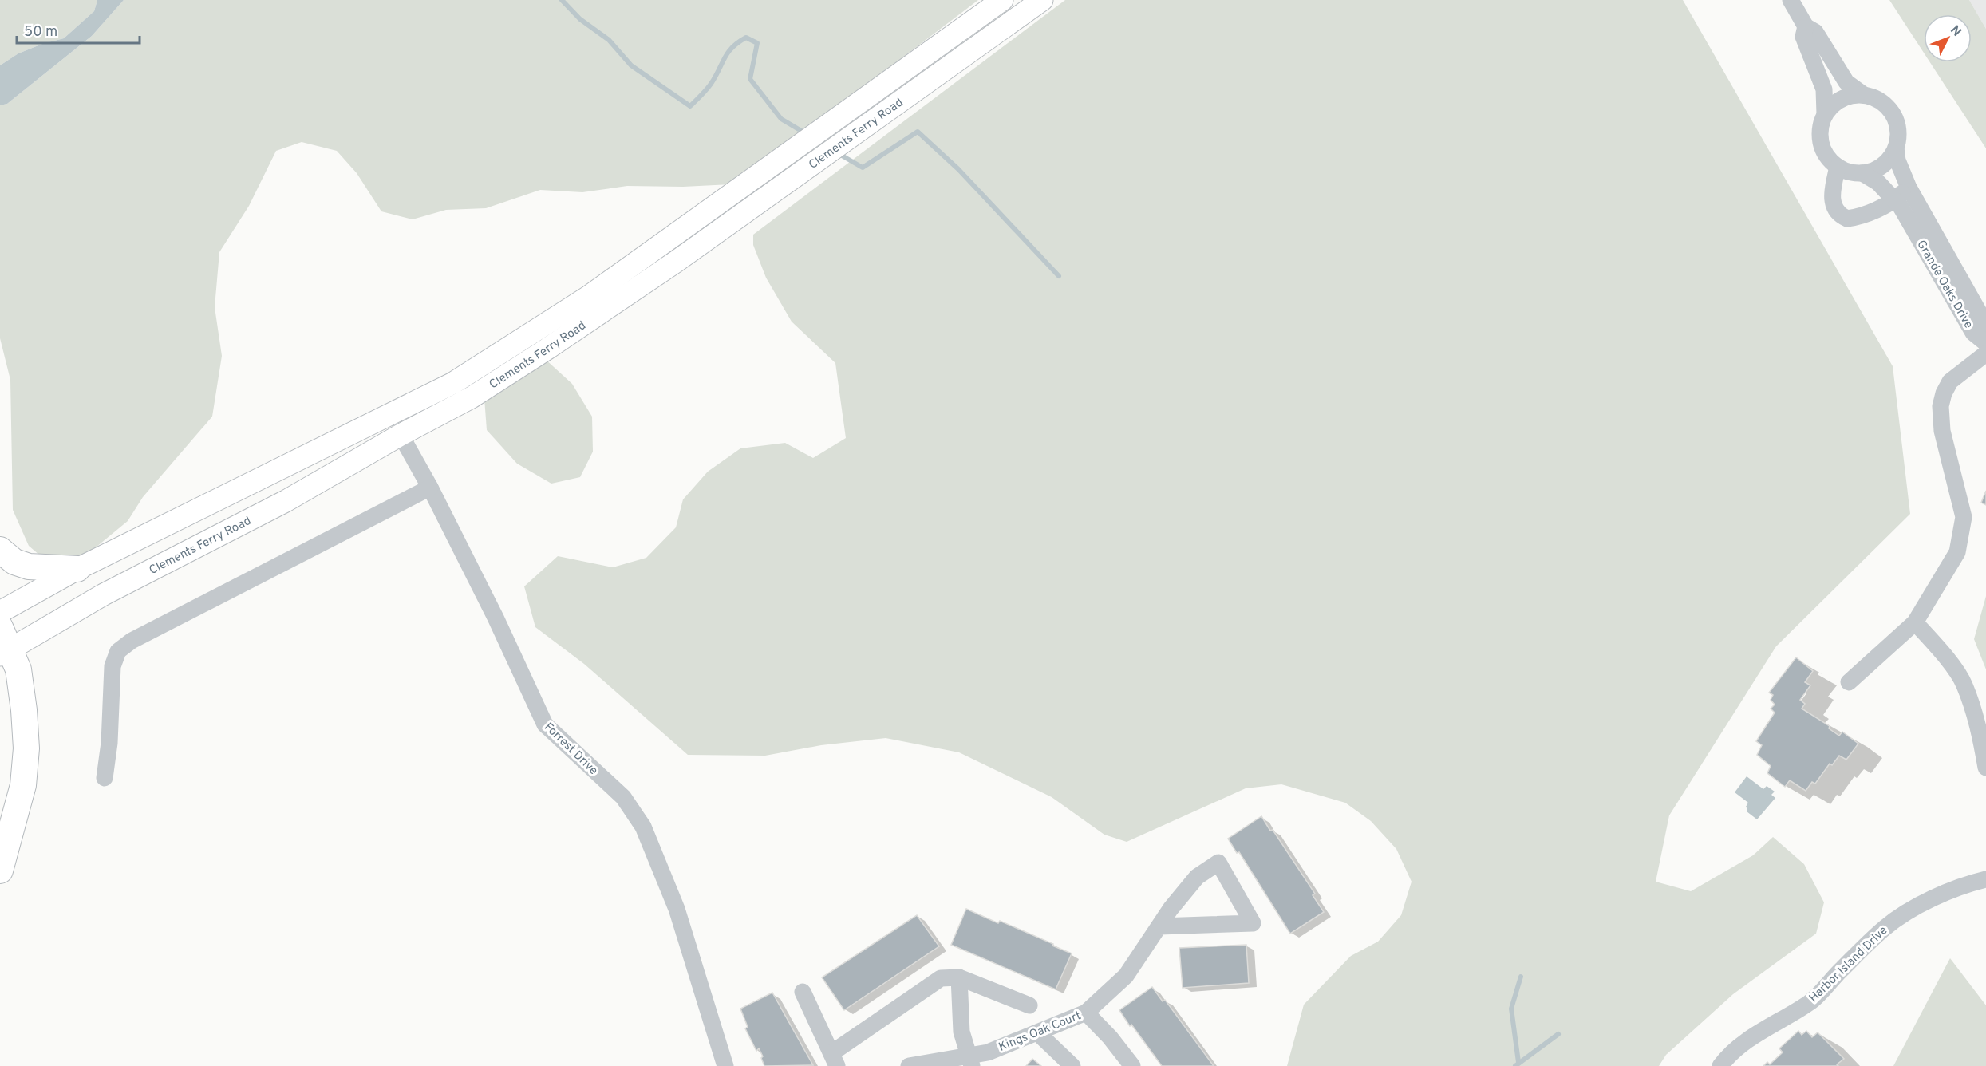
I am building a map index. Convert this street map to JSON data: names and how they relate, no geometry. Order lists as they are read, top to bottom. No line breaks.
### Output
{"streets":{"main road":["Clements Ferry Road"],"street":["Grande Oaks Drive","Forrest Drive","Harbor Island Drive","Kings Oak Court"]},"crossings":[["Clements Ferry Road","Forrest Drive"]],"scale_bar":"50 m","north":"top right"}
